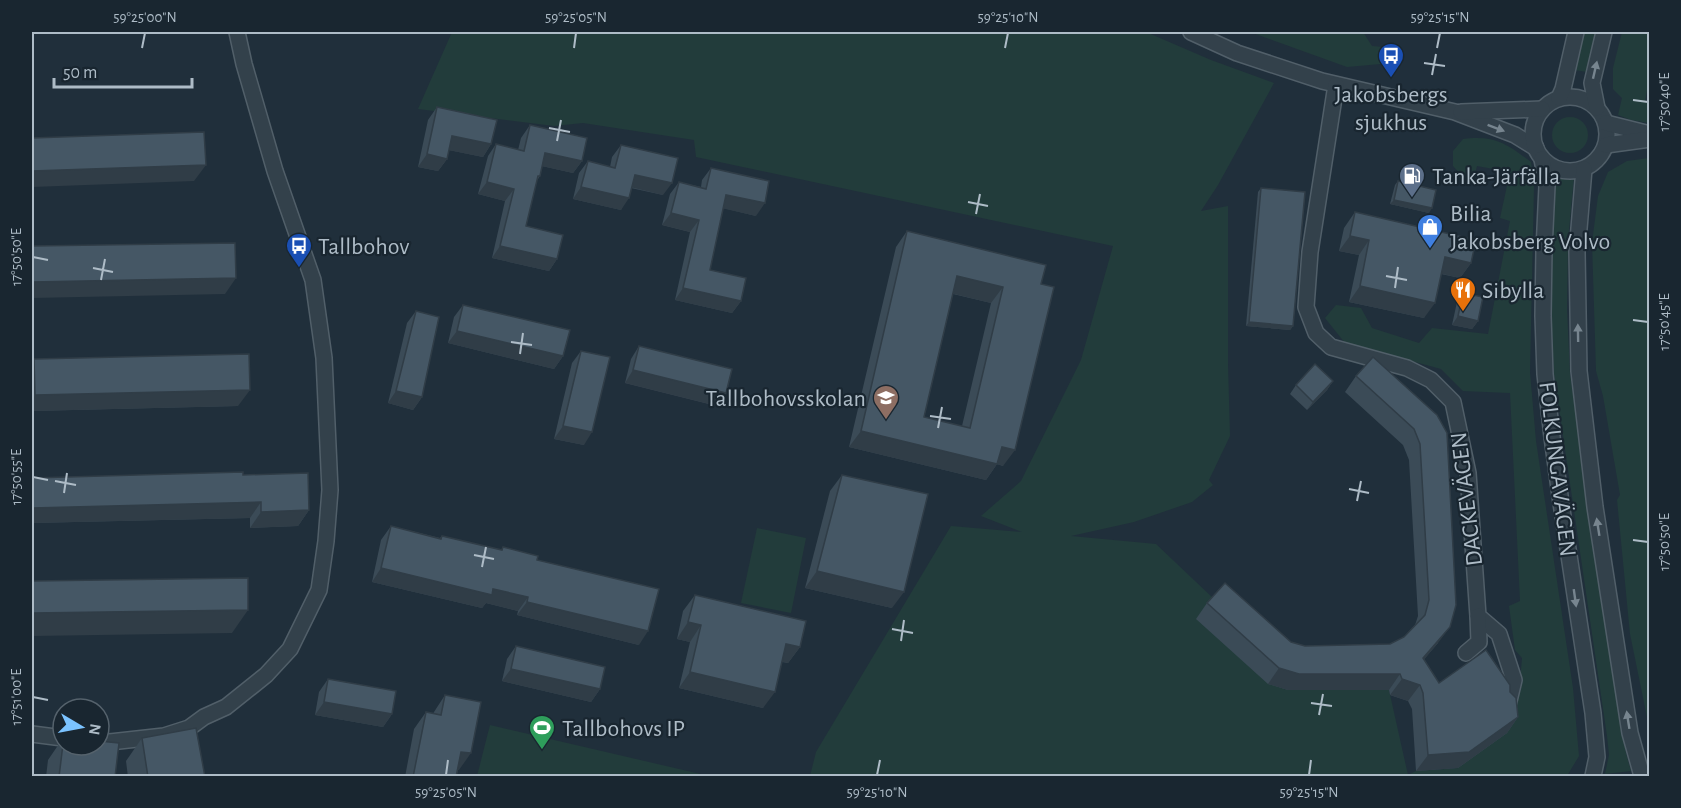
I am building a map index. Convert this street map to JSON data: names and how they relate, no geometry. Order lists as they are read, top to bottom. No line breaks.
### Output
{"streets":{"street":["FOLKUNGAVÄGEN","DACKEVÄGEN"]},"places":{"bus stop":["Jakobsbergs sjukhus","Tallbohov"],"fuel station":["Tanka-Järfälla"],"shop":["Bilia Jakobsberg Volvo"],"restaurant":["Sibylla"],"school or university":["Tallbohovsskolan"],"sports":["Tallbohovs IP"]},"scale_bar":"50 m","north":"right","coordinates":["59°25'00\"N","59°25'05\"N","59°25'10\"N","59°25'15\"N","17°50'40\"E","17°50'50\"E","17°50'45\"E","17°50'55\"E","17°51'00\"E"]}
